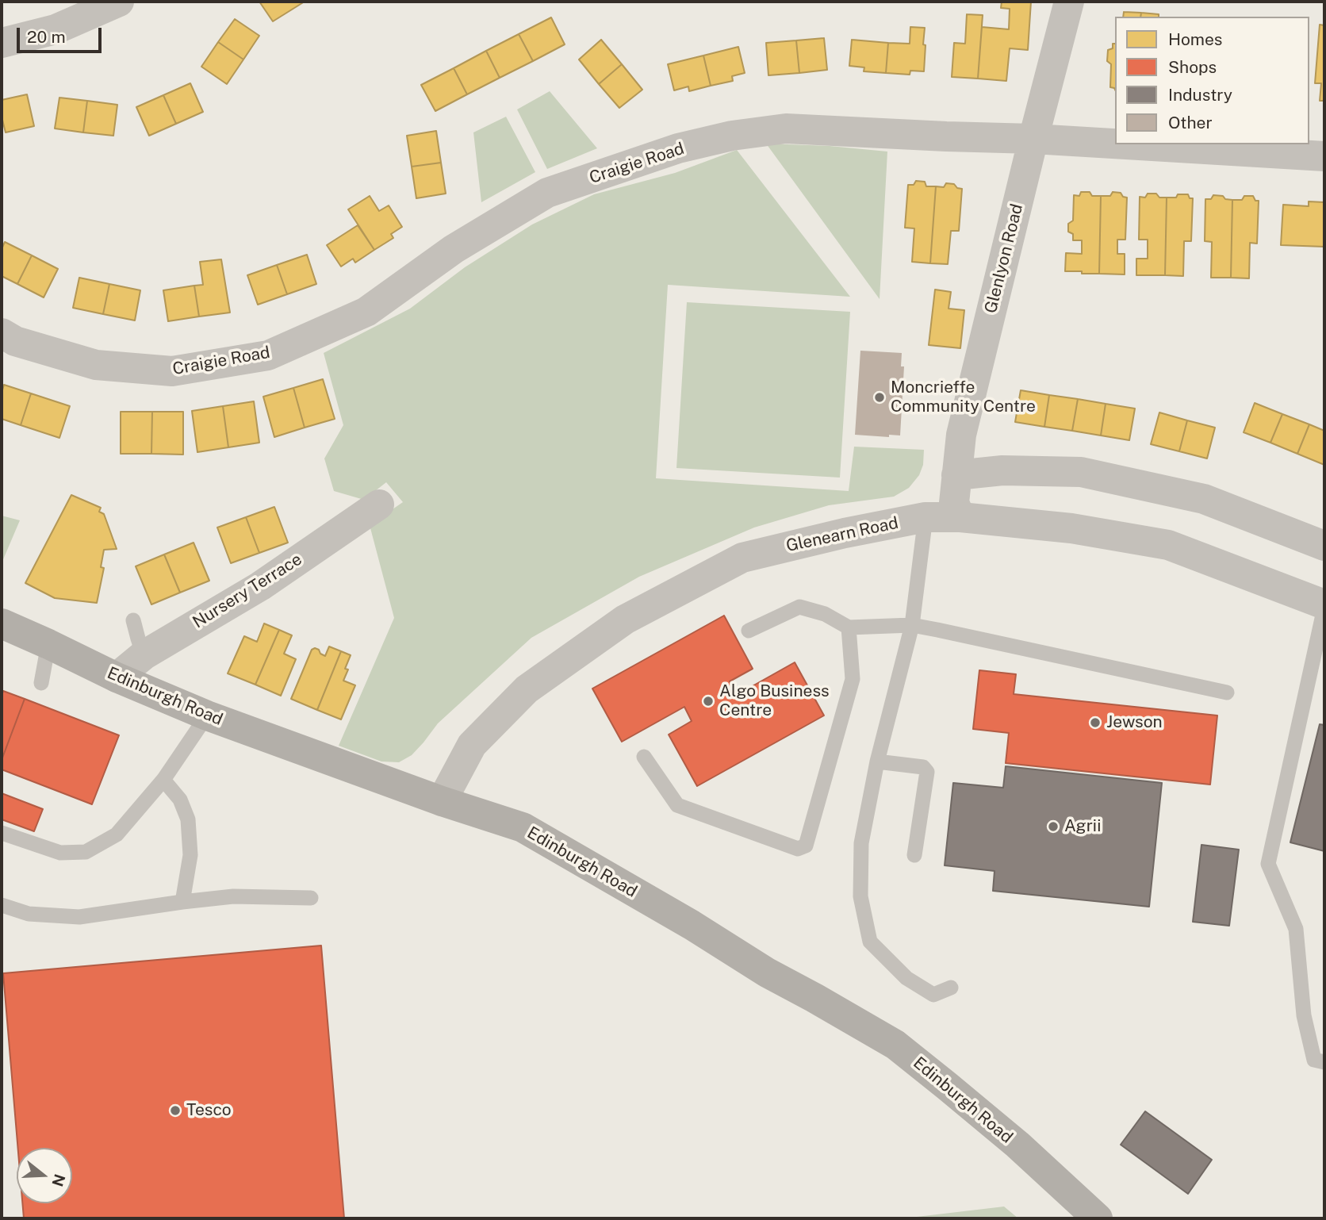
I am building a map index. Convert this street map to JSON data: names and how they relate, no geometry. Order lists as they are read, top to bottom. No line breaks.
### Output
{"streets":{"main road":["Edinburgh Road"],"street":["Craigie Road","Glenlyon Road","Glenearn Road","Nursery Terrace"]},"crossings":[["Craigie Road","Glenlyon Road"],["Glenlyon Road","Glenearn Road"],["Glenearn Road","Edinburgh Road"],["Nursery Terrace","Edinburgh Road"]],"places":["Moncrieffe Community Centre","Algo Business Centre","Jewson","Agrii","Tesco"],"legend":["Homes","Shops","Industry","Other"],"scale_bar":"20 m","north":"right"}
